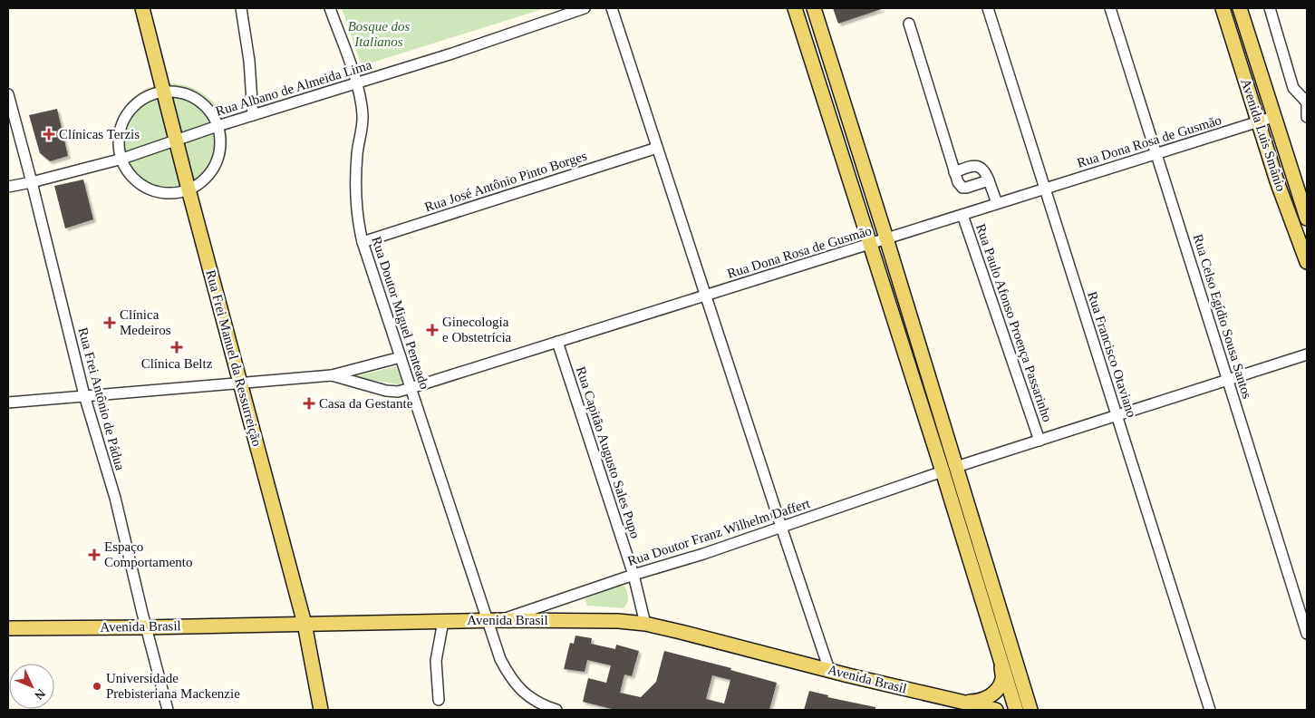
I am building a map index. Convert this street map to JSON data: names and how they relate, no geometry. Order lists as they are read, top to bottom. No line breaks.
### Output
{"streets":{"main road":["Avenida Luis Smânio","Rua Frei Manuel da Ressurreição","Avenida Brasil"],"street":["Rua Albano de Almeida Lima","Rua Dona Rosa de Gusmão","Rua José Antônio Pinto Borges","Rua Doutor Miguel Penteado","Rua Celso Egídio Sousa Santos","Rua Paulo Afonso Proença Passarinho","Rua Francisco Otaviano","Rua Frei Antônio de Pádua","Rua Capitão Augusto Sales Pupo","Rua Doutor Franz Wilhelm Daffert"]},"crossings":[["Rua Albano de Almeida Lima","Rua Doutor Miguel Penteado"],["Rua Albano de Almeida Lima","Rua Frei Manuel da Ressurreição"],["Rua Albano de Almeida Lima","Rua Frei Antônio de Pádua"],["Avenida Luis Smânio","Rua Dona Rosa de Gusmão"],["Rua Dona Rosa de Gusmão","Rua Doutor Miguel Penteado"],["Rua Dona Rosa de Gusmão","Rua Celso Egídio Sousa Santos"],["Rua Dona Rosa de Gusmão","Rua Paulo Afonso Proença Passarinho"],["Rua Dona Rosa de Gusmão","Rua Francisco Otaviano"],["Rua Dona Rosa de Gusmão","Rua Frei Manuel da Ressurreição"],["Rua Dona Rosa de Gusmão","Rua Frei Antônio de Pádua"],["Rua Dona Rosa de Gusmão","Rua Capitão Augusto Sales Pupo"],["Rua José Antônio Pinto Borges","Rua Doutor Miguel Penteado"],["Rua Doutor Miguel Penteado","Avenida Brasil"],["Rua Celso Egídio Sousa Santos","Rua Doutor Franz Wilhelm Daffert"],["Rua Paulo Afonso Proença Passarinho","Rua Doutor Franz Wilhelm Daffert"],["Rua Francisco Otaviano","Rua Doutor Franz Wilhelm Daffert"],["Rua Frei Manuel da Ressurreição","Avenida Brasil"],["Rua Frei Antônio de Pádua","Avenida Brasil"],["Rua Capitão Augusto Sales Pupo","Rua Doutor Franz Wilhelm Daffert"],["Rua Capitão Augusto Sales Pupo","Avenida Brasil"],["Rua Doutor Franz Wilhelm Daffert","Avenida Brasil"]],"parks":["Bosque dos Italianos"],"places":{"health":["Clínicas Terzis","Clínica Medeiros","Ginecologia e Obstetrícia","Clínica Beltz","Casa da Gestante","Espaço Comportamento"],"other":["Universidade Prebisteriana Mackenzie"]},"north":"bottom right"}
